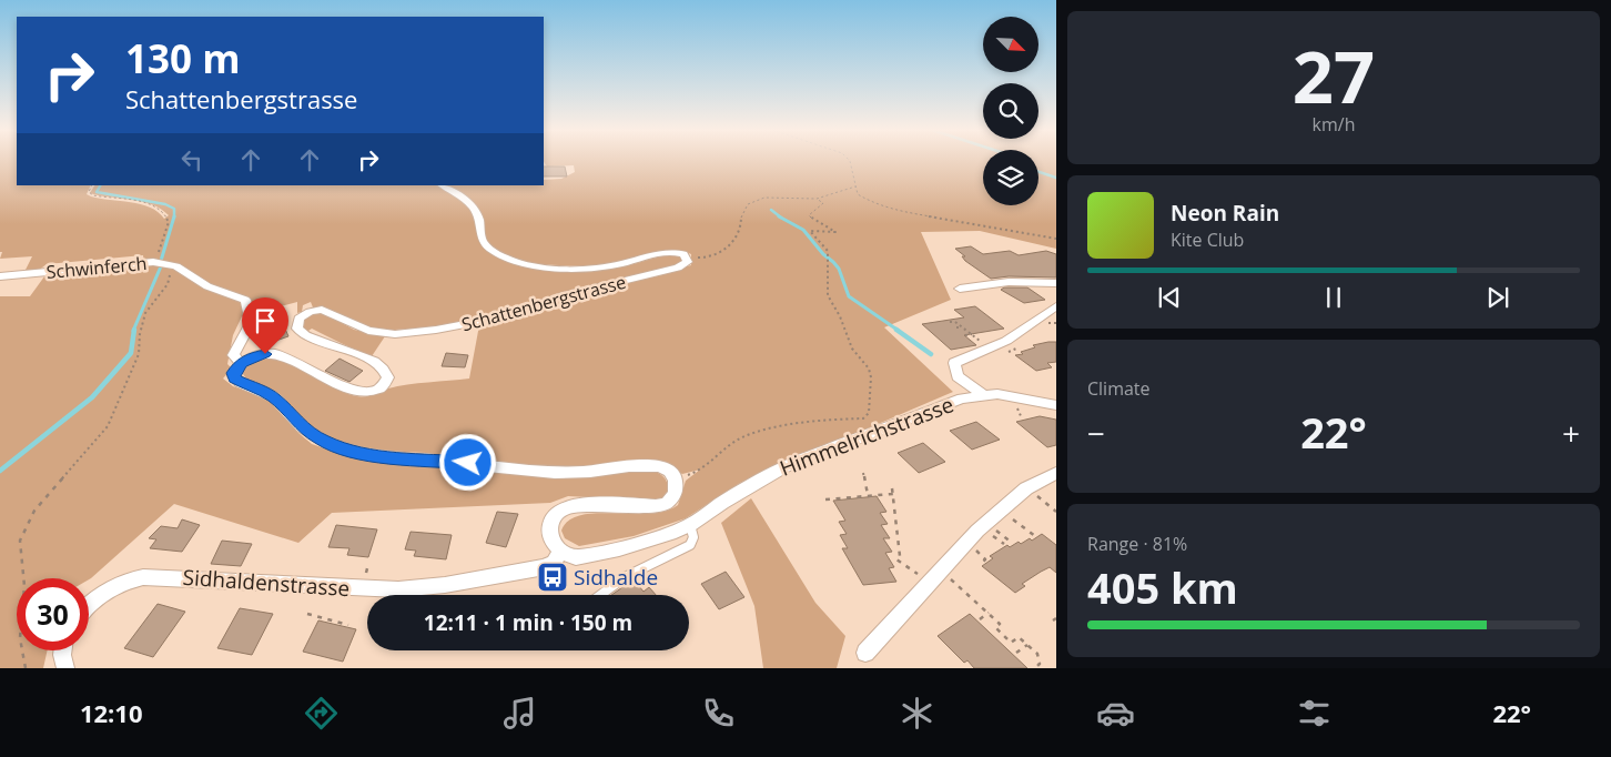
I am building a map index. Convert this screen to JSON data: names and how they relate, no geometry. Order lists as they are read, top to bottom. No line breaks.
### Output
{"streets":{"street":["Schwinferch","Schattenbergstrasse","Himmelrichstrasse","Sidhaldenstrasse"]},"crossings":[["Schwinferch","Schattenbergstrasse"],["Himmelrichstrasse","Sidhaldenstrasse"]],"places":{"bus stop":["Sidhalde"]},"north":"bottom right","page":{"tile":[["27","km/h"],"Climate",["Range · 81%","405 km"]],"turn":["130 m","Schattenbergstrasse"],"song":["Neon Rain","Kite Club"],"heat":["−","22°","+"],"limit":"30","trip":"12:11 · 1 min · 150 m","tabs":["12:10","22°"]}}
